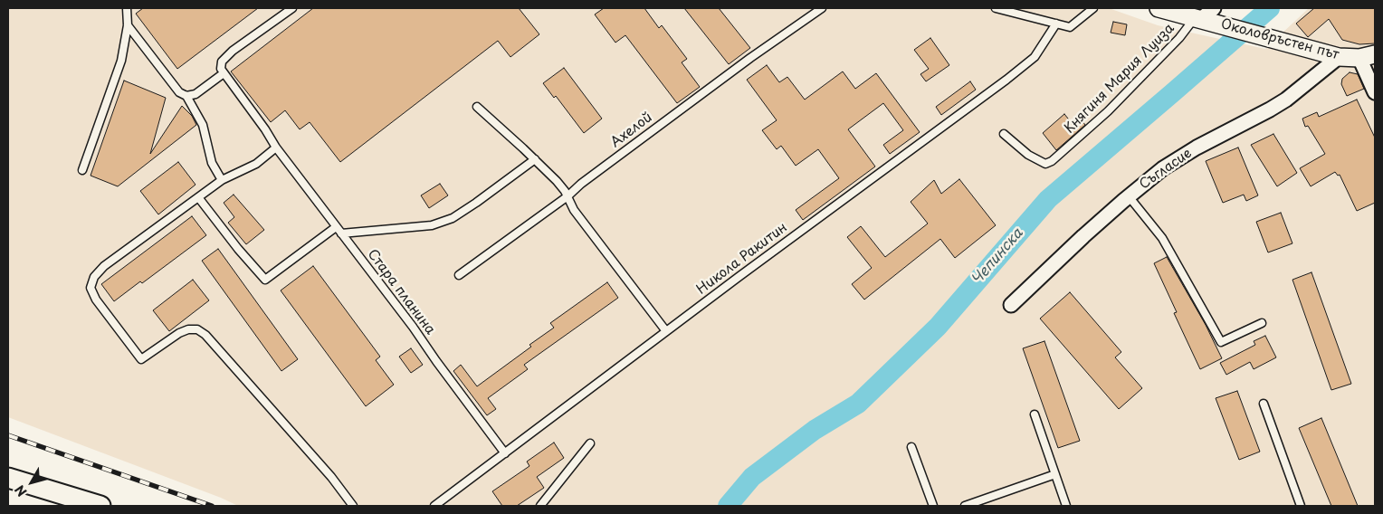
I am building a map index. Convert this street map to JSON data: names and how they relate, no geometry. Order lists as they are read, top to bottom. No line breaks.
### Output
{"streets":{"street":["Околовръстен път","Съгласие"],"lane":["Княгиня Мария Луиза","Ахелой","Никола Ракитин","Стара планина"]},"crossings":[["Околовръстен път","Княгиня Мария Луиза"],["Околовръстен път","Съгласие"],["Никола Ракитин","Стара планина"]],"water":["Чепинска"],"north":"bottom left"}
